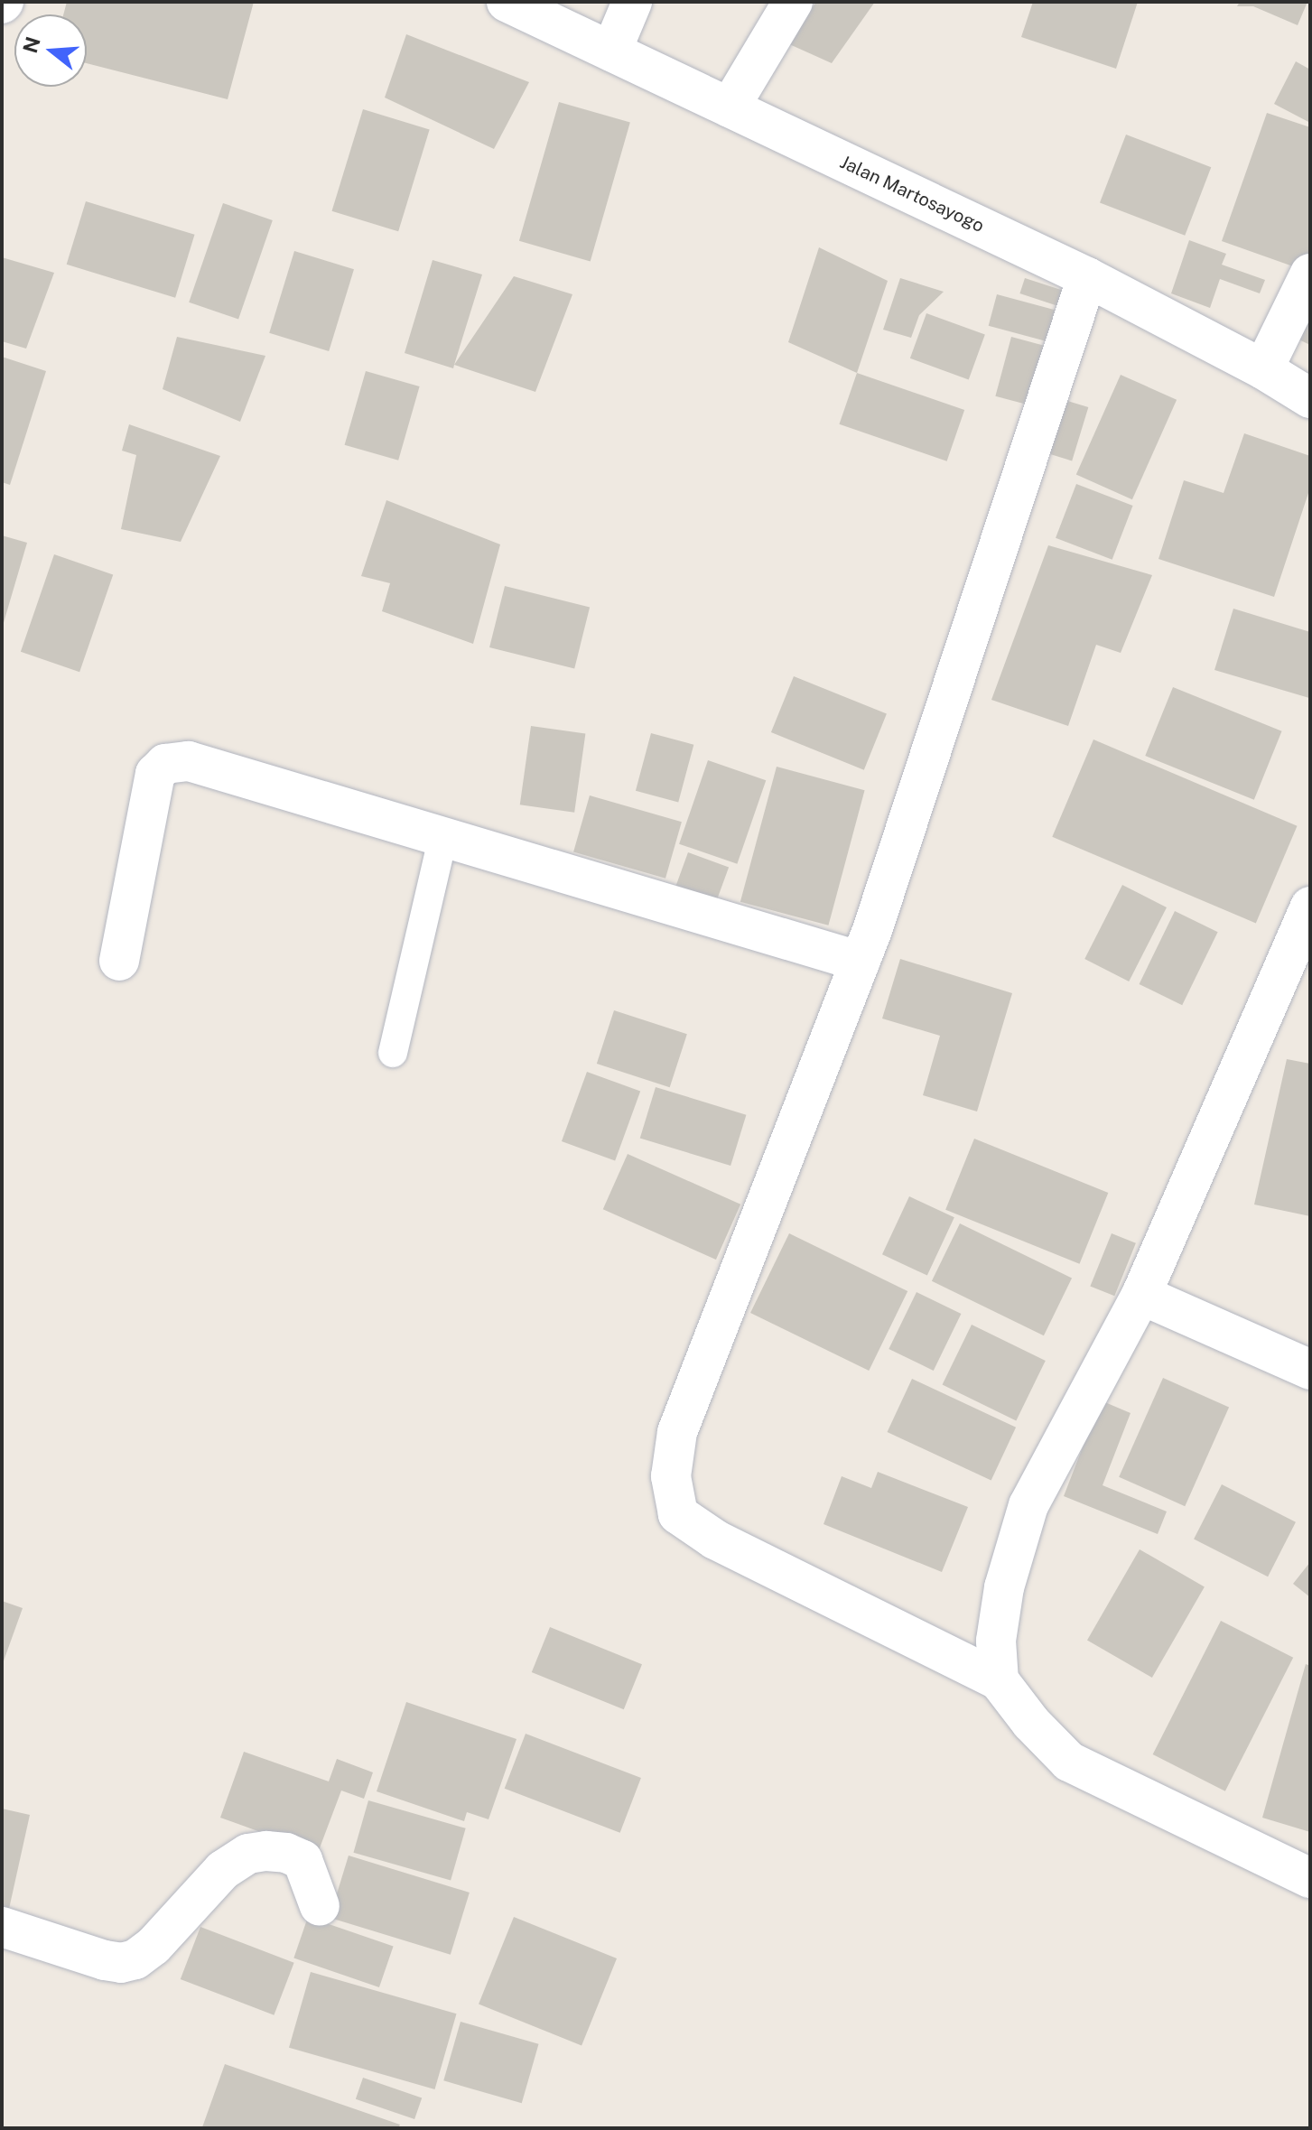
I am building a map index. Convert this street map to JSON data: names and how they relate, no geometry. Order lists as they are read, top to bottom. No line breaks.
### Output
{"streets":{"street":["Jalan Martosayogo"]},"north":"left"}
